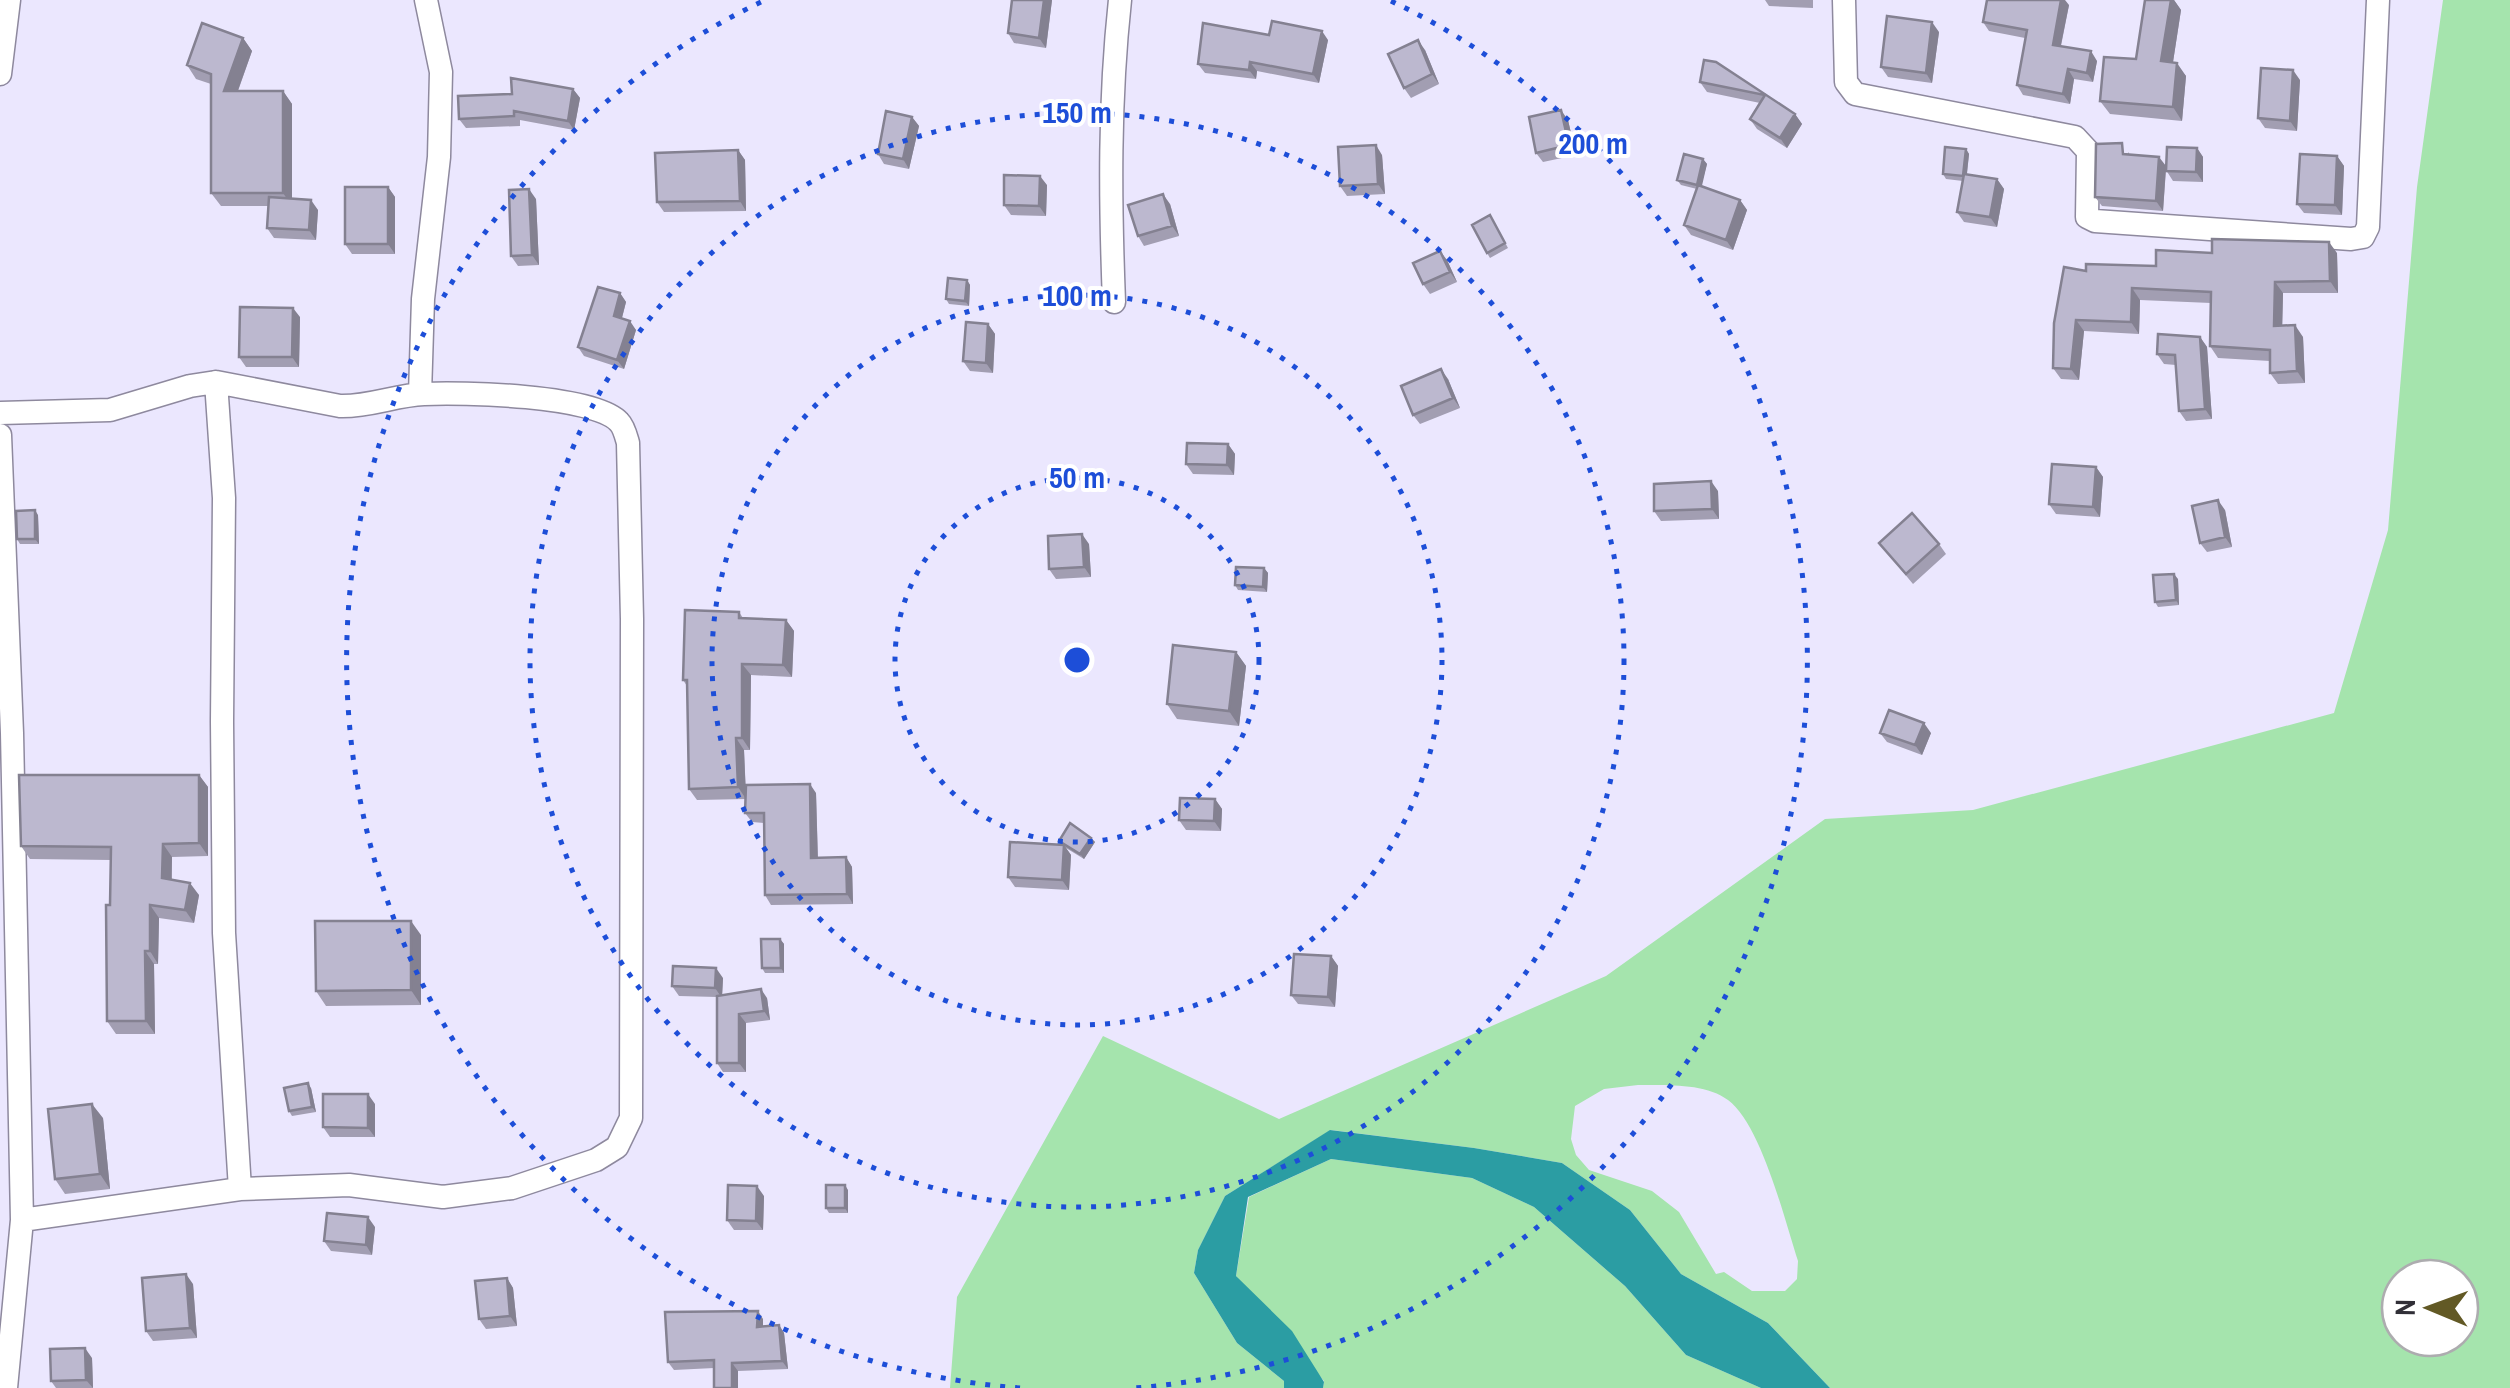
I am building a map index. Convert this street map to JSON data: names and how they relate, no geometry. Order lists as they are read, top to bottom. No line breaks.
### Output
{"north":"left","rings":["150 m","200 m","100 m","50 m"]}
